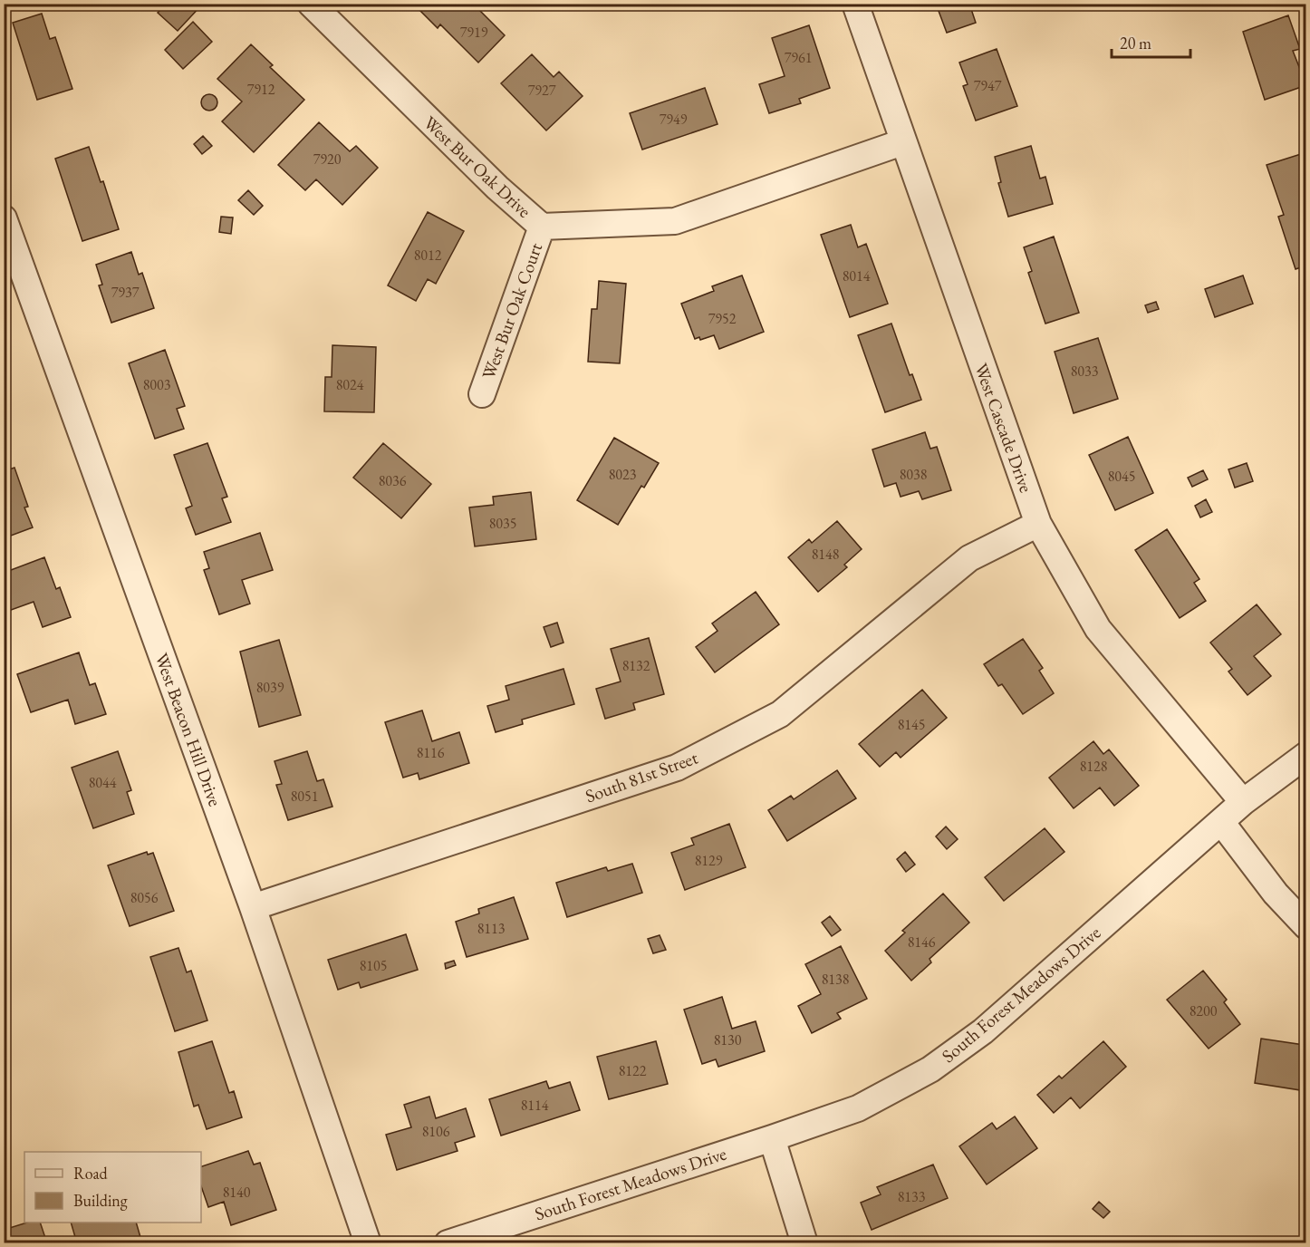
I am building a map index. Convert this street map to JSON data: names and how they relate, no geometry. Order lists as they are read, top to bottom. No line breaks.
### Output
{"streets":{"street":["West Bur Oak Drive","West Bur Oak Court","West Cascade Drive","West Beacon Hill Drive","South 81st Street","South Forest Meadows Drive"]},"crossings":[["West Bur Oak Drive","West Bur Oak Court"],["West Bur Oak Drive","West Cascade Drive"],["West Cascade Drive","South 81st Street"],["West Cascade Drive","South Forest Meadows Drive"],["West Beacon Hill Drive","South 81st Street"]],"house_numbers":["7919","7961","7947","7912","7927","7949","7920","8012","8014","7937","7952","8033","8003","8024","8023","8038","8045","8036","8035","8148","8132","8039","8145","8116","8128","8044","8051","8129","8056","8113","8146","8105","8138","8200","8130","8122","8114","8106","8140","8133"],"legend":["Road","Building"],"scale_bar":"20 m"}
